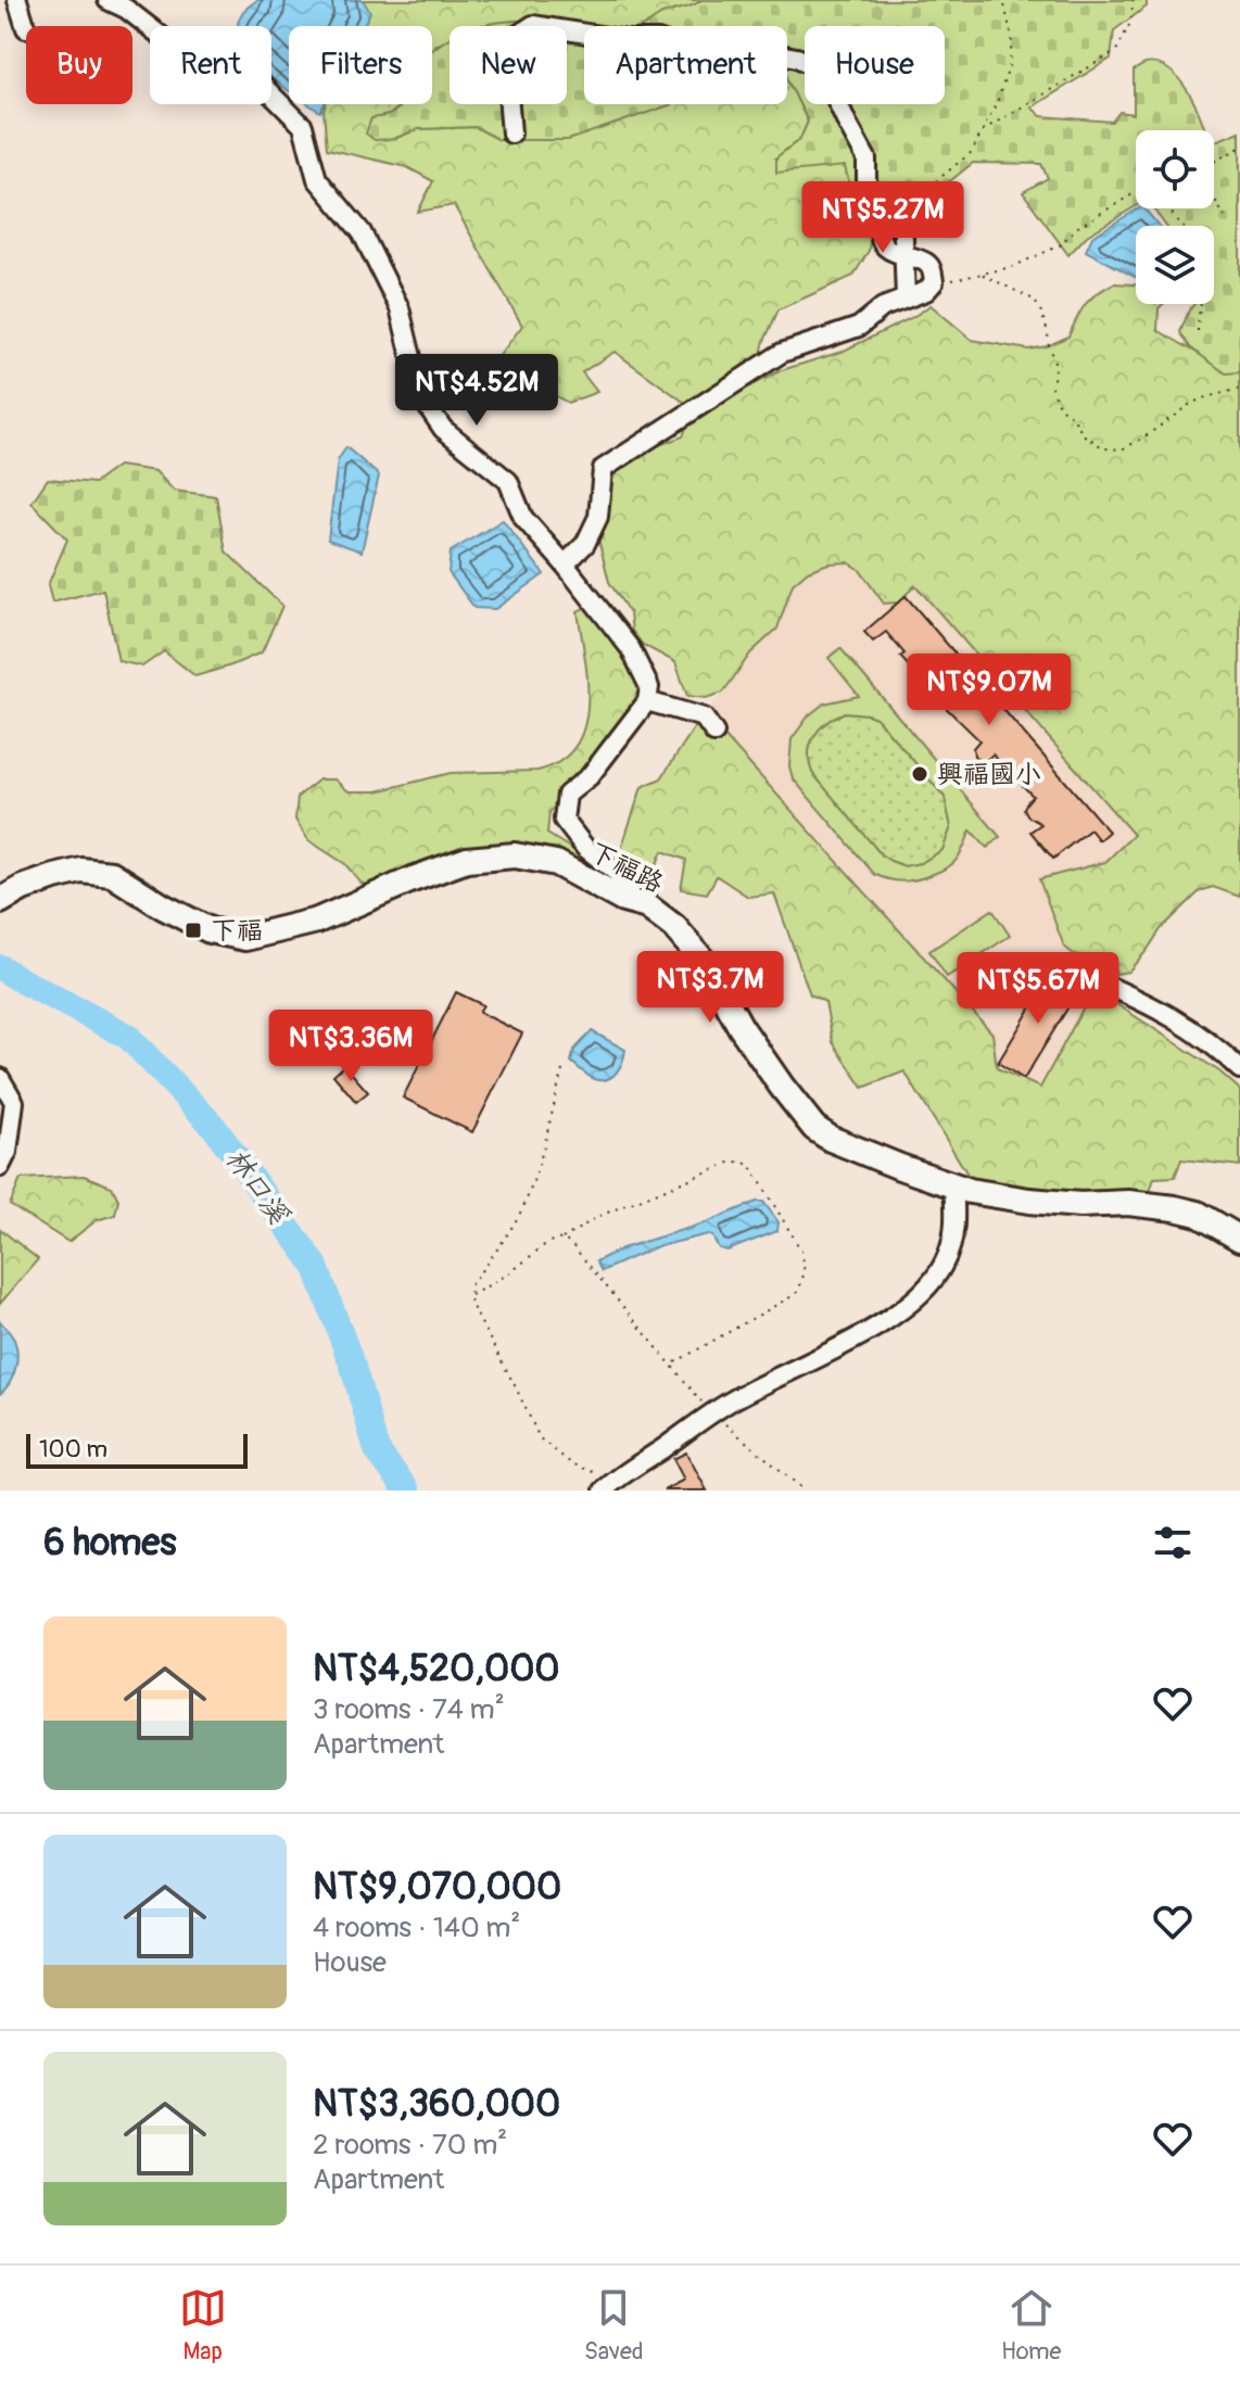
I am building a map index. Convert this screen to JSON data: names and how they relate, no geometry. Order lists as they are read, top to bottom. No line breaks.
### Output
{"streets":{"main road":["下福路"]},"water":["林口溪"],"places":{"other":["興福國小"],"transit":["下福"]},"scale_bar":"100 m","page":{"chip":["Buy","Rent","Filters","New","Apartment","House"],"price":["NT$5.27M","NT$4.52M","NT$9.07M","NT$3.7M","NT$5.67M","NT$3.36M"],"scale":"100 m","heading":"6 homes","list":[{"name":"NT$4,520,000","note":"3 rooms · 74 m² · Apartment"},{"name":"NT$9,070,000","note":"4 rooms · 140 m² · House"},{"name":"NT$3,360,000","note":"2 rooms · 70 m² · Apartment"}],"tabs":["Map","Saved","Home"]}}
